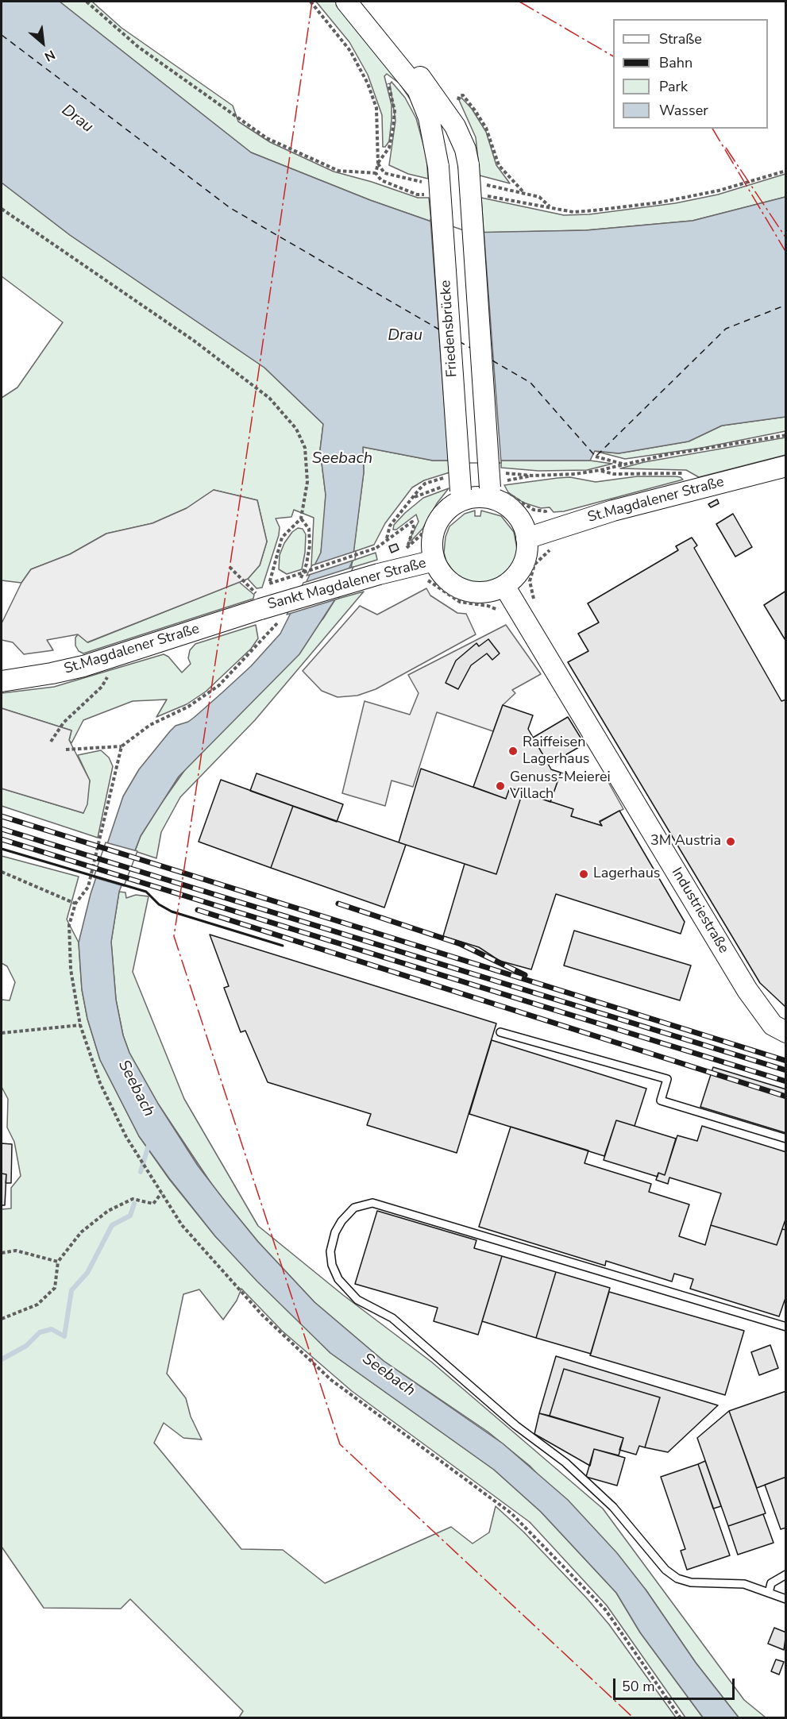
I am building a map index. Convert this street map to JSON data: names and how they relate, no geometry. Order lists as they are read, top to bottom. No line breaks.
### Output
{"streets":{"street":["Friedensbrücke","St.Magdalener Straße","Sankt Magdalener Straße","Industriestraße"]},"crossings":[["Friedensbrücke","St.Magdalener Straße"],["Friedensbrücke","Sankt Magdalener Straße"],["Friedensbrücke","Industriestraße"],["St.Magdalener Straße","Sankt Magdalener Straße"],["St.Magdalener Straße","Industriestraße"],["Sankt Magdalener Straße","Industriestraße"]],"water":["Drau","Seebach"],"places":["Raiffeisen Lagerhaus","Genuss-Meierei Villach","3M Austria","Lagerhaus"],"legend":["Straße","Bahn","Park","Wasser"],"scale_bar":"50 m","north":"bottom right"}
